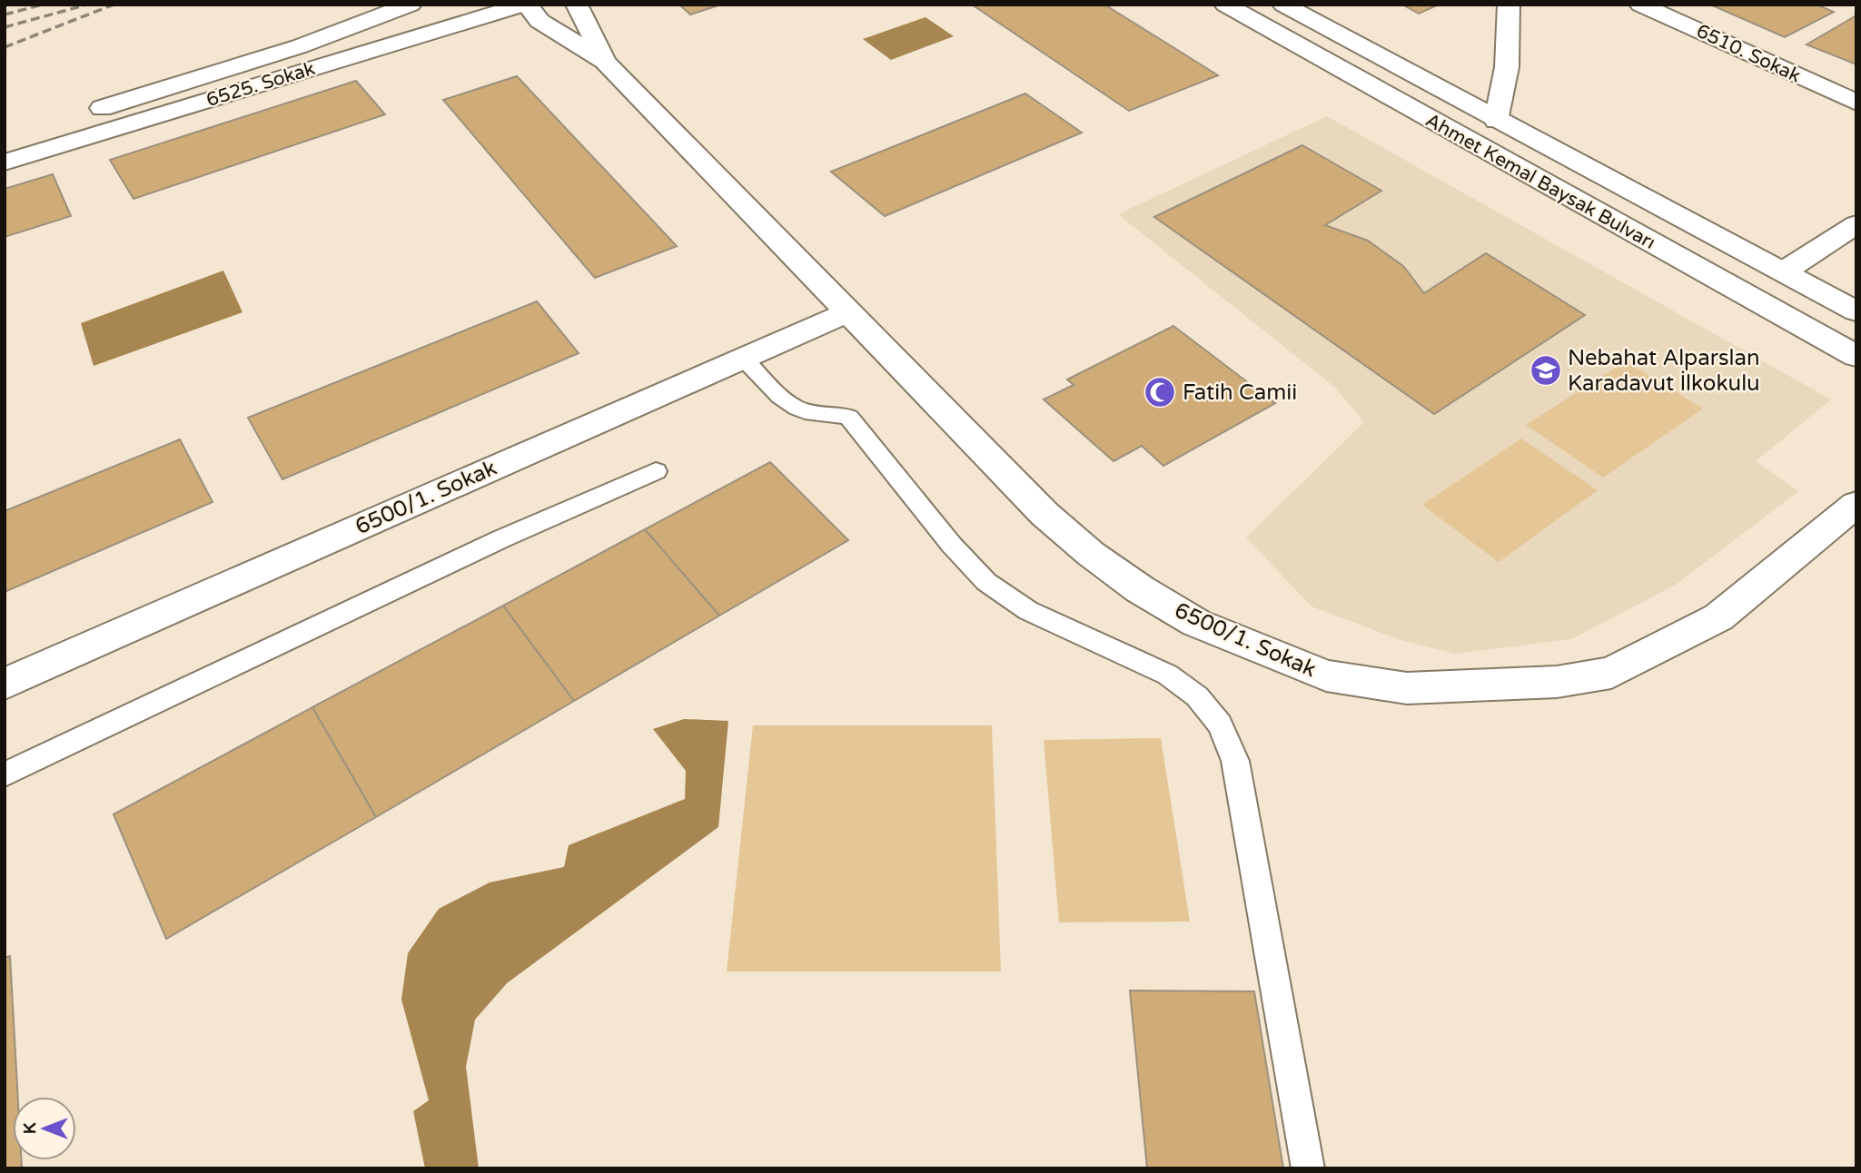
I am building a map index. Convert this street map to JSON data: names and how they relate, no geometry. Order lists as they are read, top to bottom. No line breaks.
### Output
{"streets":{"street":["6510. Sokak","6525. Sokak","Ahmet Kemal Baysak Bulvarı","6500/1. Sokak"]},"places":{"school or university":["Nebahat Alparslan Karadavut İlkokulu"],"mosque":["Fatih Camii"]},"north":"left"}
